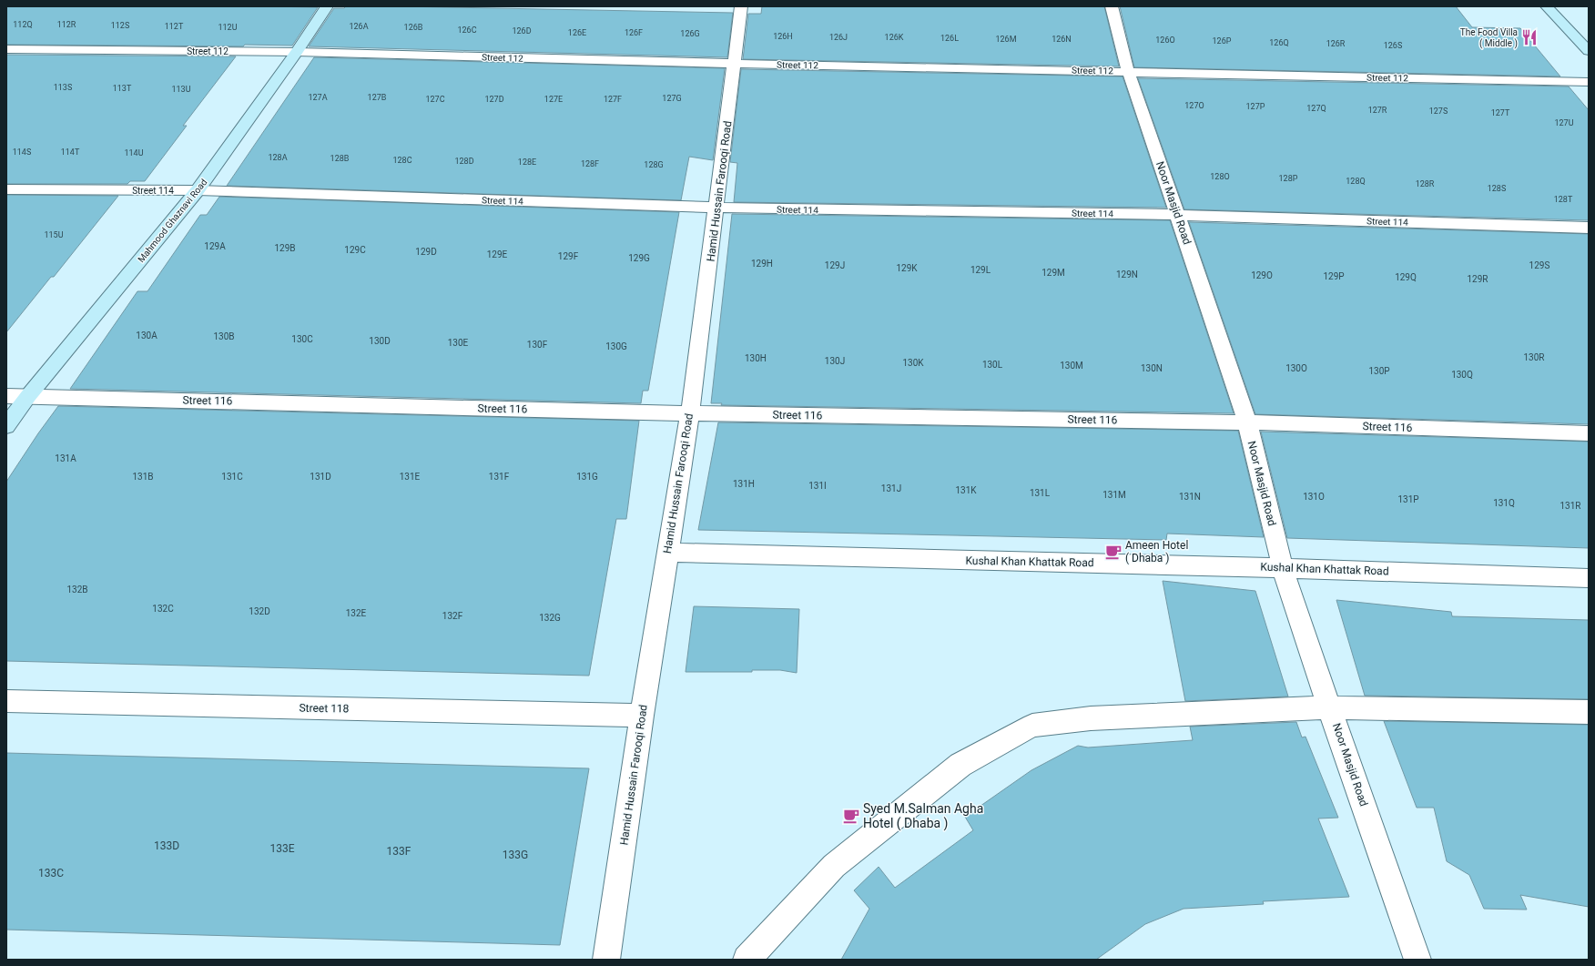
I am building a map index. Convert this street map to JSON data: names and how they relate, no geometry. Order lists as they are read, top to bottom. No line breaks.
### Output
{"streets":{"street":["Street 112","Street 114","Hamid Hussain Farooqi Road","Noor Masjid Road","Mahmood Ghaznavi Road","Street 116","Kushal Khan Khattak Road","Street 118"]},"crossings":[["Street 112","Hamid Hussain Farooqi Road"],["Street 112","Noor Masjid Road"],["Street 112","Mahmood Ghaznavi Road"],["Street 114","Hamid Hussain Farooqi Road"],["Street 114","Noor Masjid Road"],["Street 114","Mahmood Ghaznavi Road"],["Hamid Hussain Farooqi Road","Street 116"],["Hamid Hussain Farooqi Road","Kushal Khan Khattak Road"],["Hamid Hussain Farooqi Road","Street 118"],["Noor Masjid Road","Street 116"],["Noor Masjid Road","Kushal Khan Khattak Road"],["Mahmood Ghaznavi Road","Street 116"]],"places":{"restaurant":["The Food Villa ( Middle )"],"cafe":["Ameen Hotel ( Dhaba )","Syed M.Salman Agha Hotel ( Dhaba )"]},"house_numbers":["112Q","112R","112S","112T","126A","112U","126B","126C","126D","126E","126F","126G","126H","126J","126K","126L","126M","126N","126O","126P","126Q","126R","126S","113S","113T","113U","127A","127B","127G","127C","127D","127E","127F","127O","127P","127Q","127R","127S","127T","127U","114S","114T","114U","128A","128B","128C","128D","128E","128F","128G","128O","128P","128Q","128R","128S","128T","115U","129A","129B","129C","129D","129E","129F","129G","129H","129J","129S","129K","129L","129M","129N","129O","129P","129Q","129R","130A","130B","130C","130D","130E","130F","130G","130R","130H","130J","130K","130L","130M","130N","130O","130P","130Q","131A","131B","131C","131D","131E","131F","131G","131H","131I","131J","131K","131L","131M","131N","131O","131P","131Q","131R","132B","132C","132D","132E","132F","132G","133D","133E","133F","133G","133C"]}
